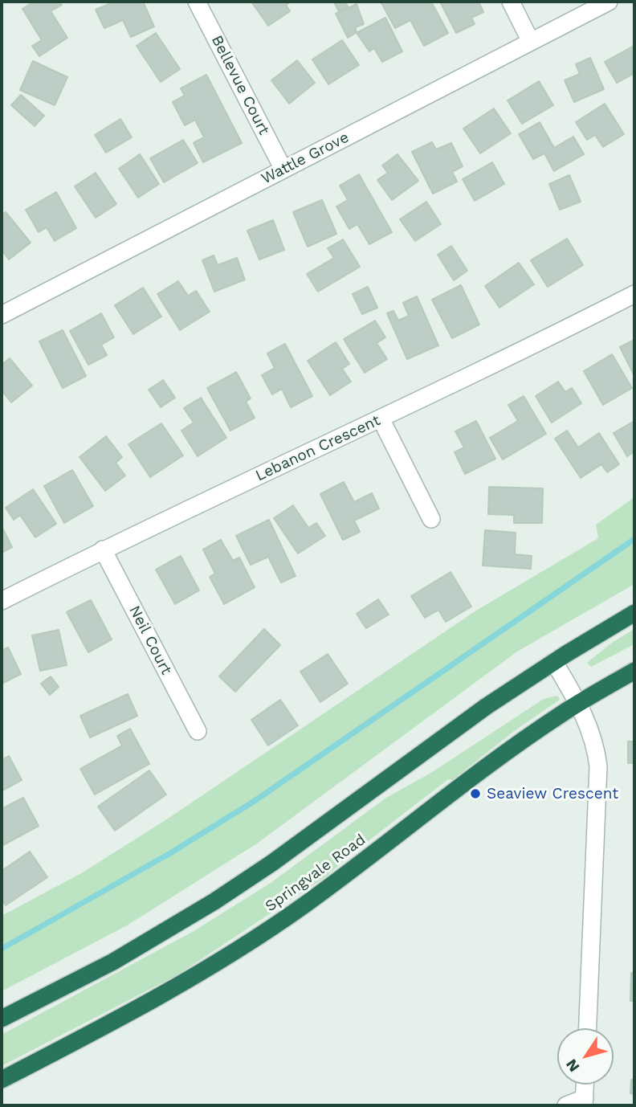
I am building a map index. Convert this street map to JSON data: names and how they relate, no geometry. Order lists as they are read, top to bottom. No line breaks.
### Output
{"streets":{"highway":["Springvale Road"],"street":["Bellevue Court","Wattle Grove","Lebanon Crescent","Neil Court"]},"crossings":[["Bellevue Court","Wattle Grove"],["Lebanon Crescent","Neil Court"]],"places":["Seaview Crescent"],"north":"bottom left"}
